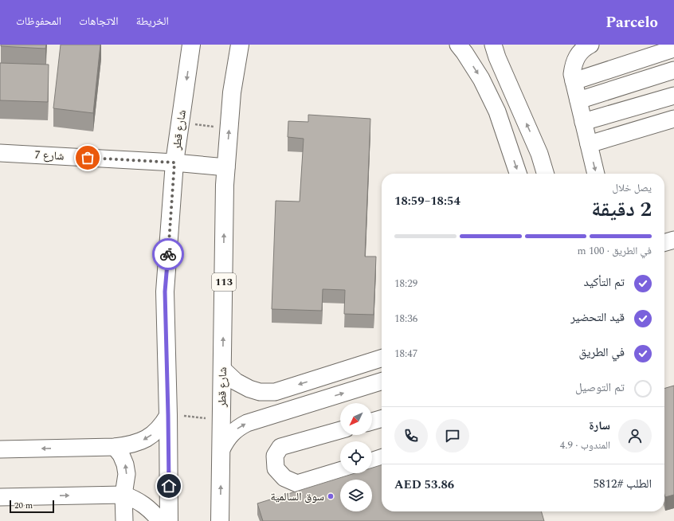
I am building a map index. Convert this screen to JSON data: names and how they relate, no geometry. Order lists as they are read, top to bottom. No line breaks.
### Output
{"streets":{"main road":["شارع قطر","113"],"street":["شارع 7"]},"crossings":[["شارع قطر","شارع 7"]],"places":["سوق السالمية"],"scale_bar":"20 m","north":"bottom left","page":{"header":"Parcelo","nav":["الخريطة","الاتجاهات","المحفوظات"],"heading":["2 دقيقة","يصل خلال","18:54–18:59"],"panel":["سارة","المندوب · 4.9","الطلب #5812","AED 53.86"],"bar":"في الطريق · 100 m","list":[["تم التأكيد","18:29"],["قيد التحضير","18:36"],["في الطريق","18:47"],"تم التوصيل"],"scale":"20 m"}}
